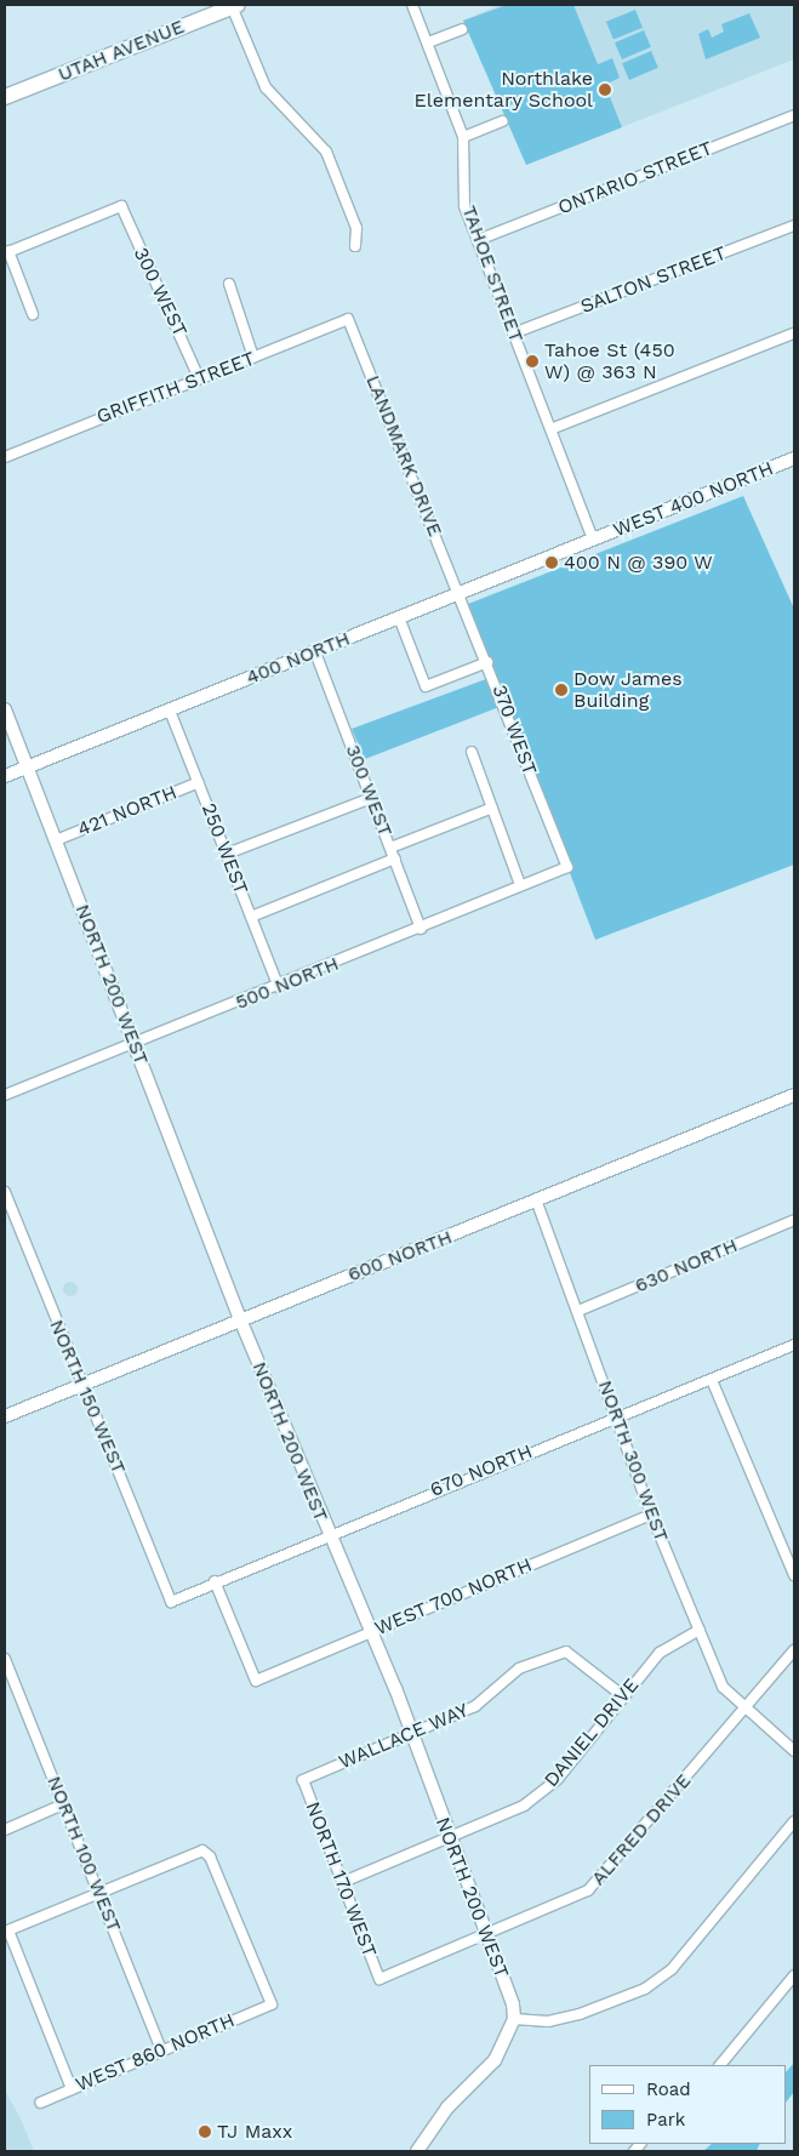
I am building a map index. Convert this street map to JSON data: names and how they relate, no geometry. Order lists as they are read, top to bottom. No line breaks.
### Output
{"streets":{"main road":["UTAH AVENUE"],"street":["ONTARIO STREET","TAHOE STREET","SALTON STREET","300 WEST","GRIFFITH STREET","LANDMARK DRIVE","WEST 400 NORTH","400 NORTH","370 WEST","421 NORTH","250 WEST","500 NORTH","NORTH 200 WEST","600 NORTH","630 NORTH","NORTH 150 WEST","NORTH 300 WEST","670 NORTH","WEST 700 NORTH","DANIEL DRIVE","WALLACE WAY","ALFRED DRIVE","NORTH 100 WEST","NORTH 170 WEST","WEST 860 NORTH"]},"crossings":[["ONTARIO STREET","TAHOE STREET"],["TAHOE STREET","SALTON STREET"],["TAHOE STREET","WEST 400 NORTH"],["TAHOE STREET","400 NORTH"],["300 WEST","GRIFFITH STREET"],["300 WEST","400 NORTH"],["300 WEST","500 NORTH"],["GRIFFITH STREET","LANDMARK DRIVE"],["LANDMARK DRIVE","400 NORTH"],["LANDMARK DRIVE","370 WEST"],["WEST 400 NORTH","400 NORTH"],["400 NORTH","370 WEST"],["400 NORTH","250 WEST"],["400 NORTH","NORTH 200 WEST"],["370 WEST","500 NORTH"],["421 NORTH","250 WEST"],["421 NORTH","NORTH 200 WEST"],["250 WEST","500 NORTH"],["500 NORTH","NORTH 200 WEST"],["NORTH 200 WEST","600 NORTH"],["NORTH 200 WEST","670 NORTH"],["NORTH 200 WEST","WEST 700 NORTH"],["NORTH 200 WEST","DANIEL DRIVE"],["NORTH 200 WEST","WALLACE WAY"],["NORTH 200 WEST","ALFRED DRIVE"],["600 NORTH","NORTH 150 WEST"],["600 NORTH","NORTH 300 WEST"],["630 NORTH","NORTH 300 WEST"],["NORTH 150 WEST","670 NORTH"],["NORTH 300 WEST","670 NORTH"],["NORTH 300 WEST","WEST 700 NORTH"],["NORTH 300 WEST","DANIEL DRIVE"],["NORTH 300 WEST","ALFRED DRIVE"],["670 NORTH","WEST 700 NORTH"],["DANIEL DRIVE","WALLACE WAY"],["DANIEL DRIVE","NORTH 170 WEST"],["WALLACE WAY","NORTH 170 WEST"],["ALFRED DRIVE","NORTH 170 WEST"],["NORTH 100 WEST","WEST 860 NORTH"]],"places":["Northlake Elementary School","Tahoe St (450 W) @ 363 N","400 N @ 390 W","Dow James Building","TJ Maxx"],"legend":["Road","Park"]}
